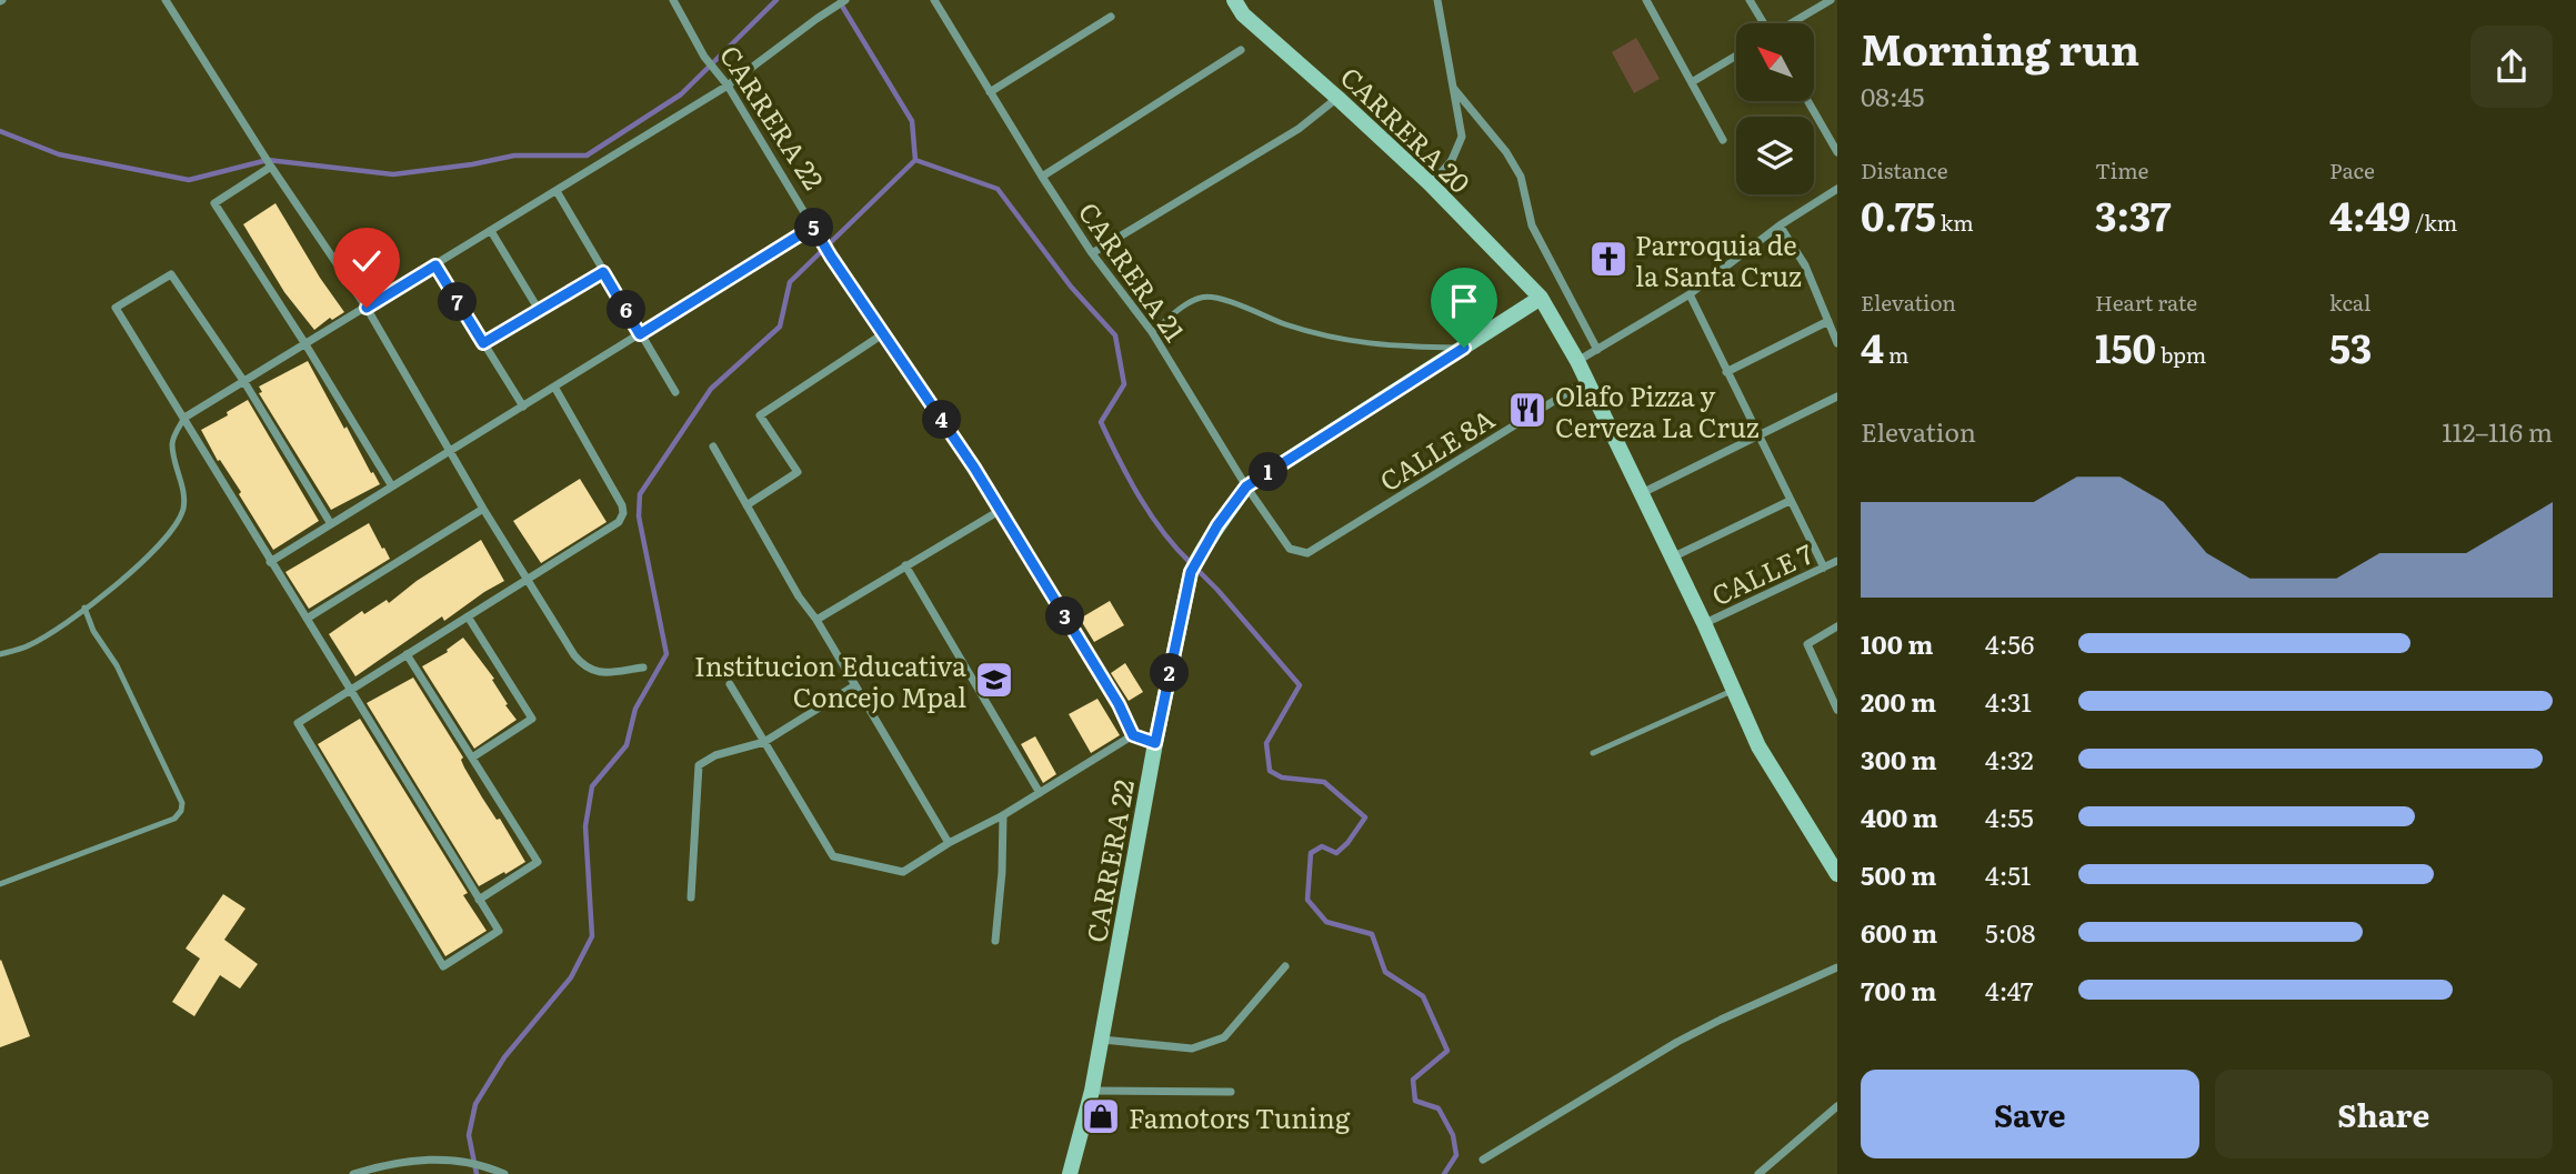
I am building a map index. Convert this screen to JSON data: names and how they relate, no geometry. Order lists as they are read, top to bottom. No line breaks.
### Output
{"streets":{"main road":["CARRERA 22","CARRERA 20"],"street":["CARRERA 21","CALLE 8A","CALLE 7"]},"crossings":[["CARRERA 22","CARRERA 21"],["CARRERA 20","CALLE 8A"],["CARRERA 20","CALLE 7"],["CARRERA 21","CALLE 8A"]],"places":{"church":["Parroquia de la Santa Cruz"],"restaurant":["Olafo Pizza y Cerveza La Cruz"],"school or university":["Institucion Educativa Concejo Mpal"],"shop":["Famotors Tuning"]},"north":"top left","page":{"heading":["Morning run","08:45"],"stats":[["Distance","0.75 km"],["Time","3:37"],["Pace","4:49 /km"],["Elevation","4 m"],["Heart rate","150 bpm"],["kcal","53"]],"pins":["5","7","6","4","1","3","2"],"chart":["Elevation","112–116 m"],"list":[{"name":"100 m","note":"4:56"},{"name":"200 m","note":"4:31"},{"name":"300 m","note":"4:32"},{"name":"400 m","note":"4:55"},{"name":"500 m","note":"4:51"},{"name":"600 m","note":"5:08"},{"name":"700 m","note":"4:47"}],"buttons":["Save","Share"]}}
